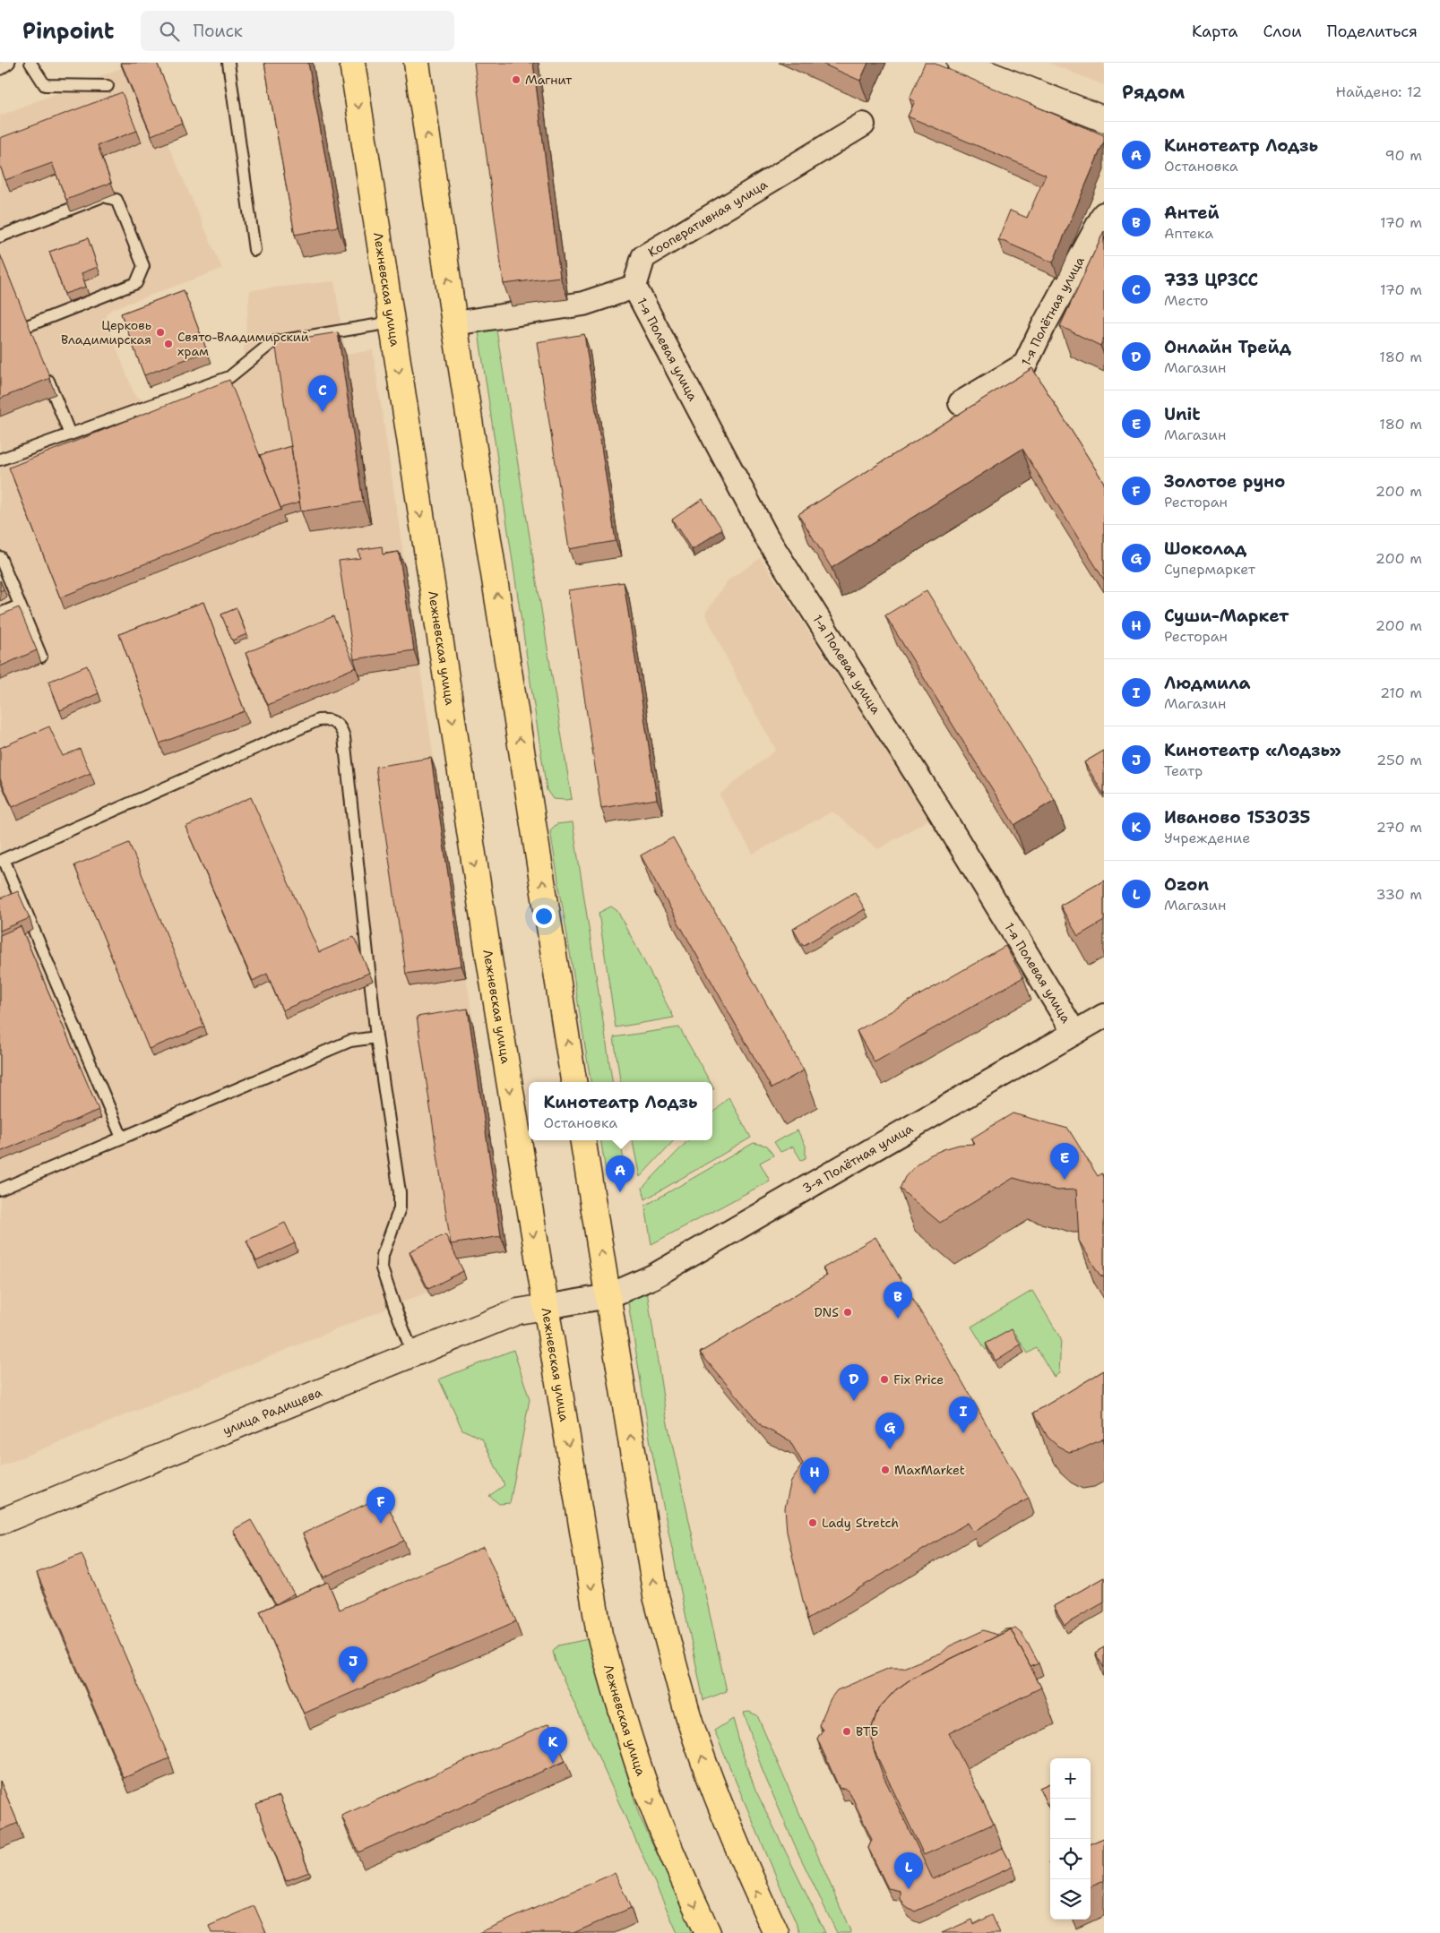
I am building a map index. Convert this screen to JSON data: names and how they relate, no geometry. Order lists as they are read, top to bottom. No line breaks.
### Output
{"streets":{"highway":["Лежневская улица"],"street":["Кооперативная улица","1-я Полётная улица","1-я Полевая улица","3-я Полётная улица","улица Радищева"]},"crossings":[["Кооперативная улица","1-я Полевая улица"],["Лежневская улица","3-я Полётная улица"],["Лежневская улица","улица Радищева"],["1-я Полевая улица","3-я Полётная улица"],["3-я Полётная улица","улица Радищева"]],"places":["Магнит","Церковь Владимирская","Свято-Владимирский храм","DNS","Fix Price","MaxMarket","Lady Stretch","ВТБ"],"page":{"header":"Pinpoint","search":"Поиск","nav":["Карта","Слои","Поделиться"],"heading":["Рядом","Найдено: 12"],"list":[{"mark":"A","name":"Кинотеатр Лодзь","note":"Остановка","value":"90 m"},{"mark":"B","name":"Антей","note":"Аптека","value":"170 m"},{"mark":"C","name":"733 ЦРЗСС","note":"Место","value":"170 m"},{"mark":"D","name":"Онлайн Трейд","note":"Магазин","value":"180 m"},{"mark":"E","name":"Unit","note":"Магазин","value":"180 m"},{"mark":"F","name":"Золотое руно","note":"Ресторан","value":"200 m"},{"mark":"G","name":"Шоколад","note":"Супермаркет","value":"200 m"},{"mark":"H","name":"Суши-Маркет","note":"Ресторан","value":"200 m"},{"mark":"I","name":"Людмила","note":"Магазин","value":"210 m"},{"mark":"J","name":"Кинотеатр «Лодзь»","note":"Театр","value":"250 m"},{"mark":"K","name":"Иваново 153035","note":"Учреждение","value":"270 m"},{"mark":"L","name":"Ozon","note":"Магазин","value":"330 m"}],"pins":["C","E","A","B","D","I","G","H","F","J","K","L"],"popup":["Кинотеатр Лодзь","Остановка"],"map_buttons":["+","−"]}}
